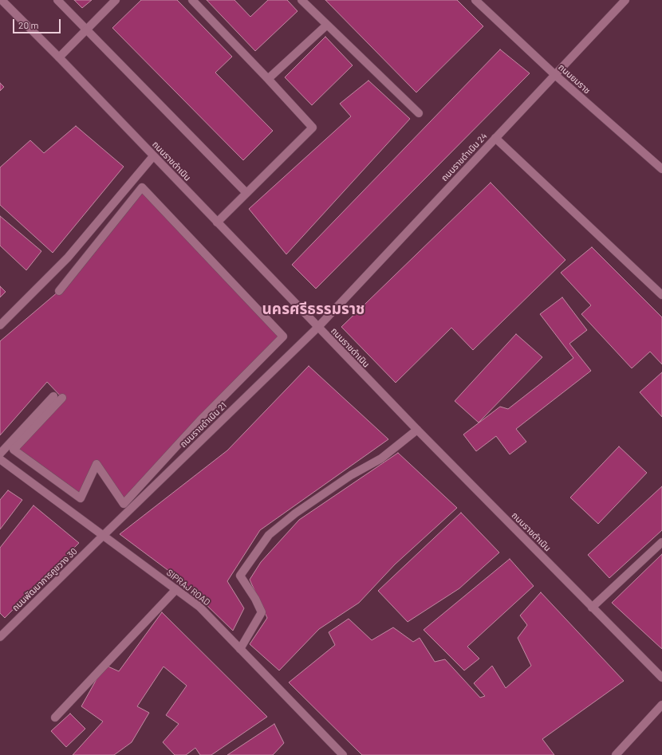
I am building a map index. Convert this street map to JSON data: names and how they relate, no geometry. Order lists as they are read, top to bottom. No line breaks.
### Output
{"streets":{"street":["ถนนยมราช","ถนนราขดำเนิน 24","ถนนราขดำเนิน","ถนนราขดำเนิน 21","ถนนพัฒนาการคูขวาง 30","SIPRAJ ROAD"]},"crossings":[["ถนนยมราช","ถนนราขดำเนิน 24"],["ถนนราขดำเนิน 24","ถนนราขดำเนิน"],["ถนนราขดำเนิน 24","ถนนราขดำเนิน 21"],["ถนนราขดำเนิน","ถนนราขดำเนิน 21"],["ถนนราขดำเนิน 21","ถนนพัฒนาการคูขวาง 30"],["ถนนราขดำเนิน 21","SIPRAJ ROAD"],["ถนนพัฒนาการคูขวาง 30","SIPRAJ ROAD"]],"districts":["นครศรีธรรมราช"],"scale_bar":"20 m"}
